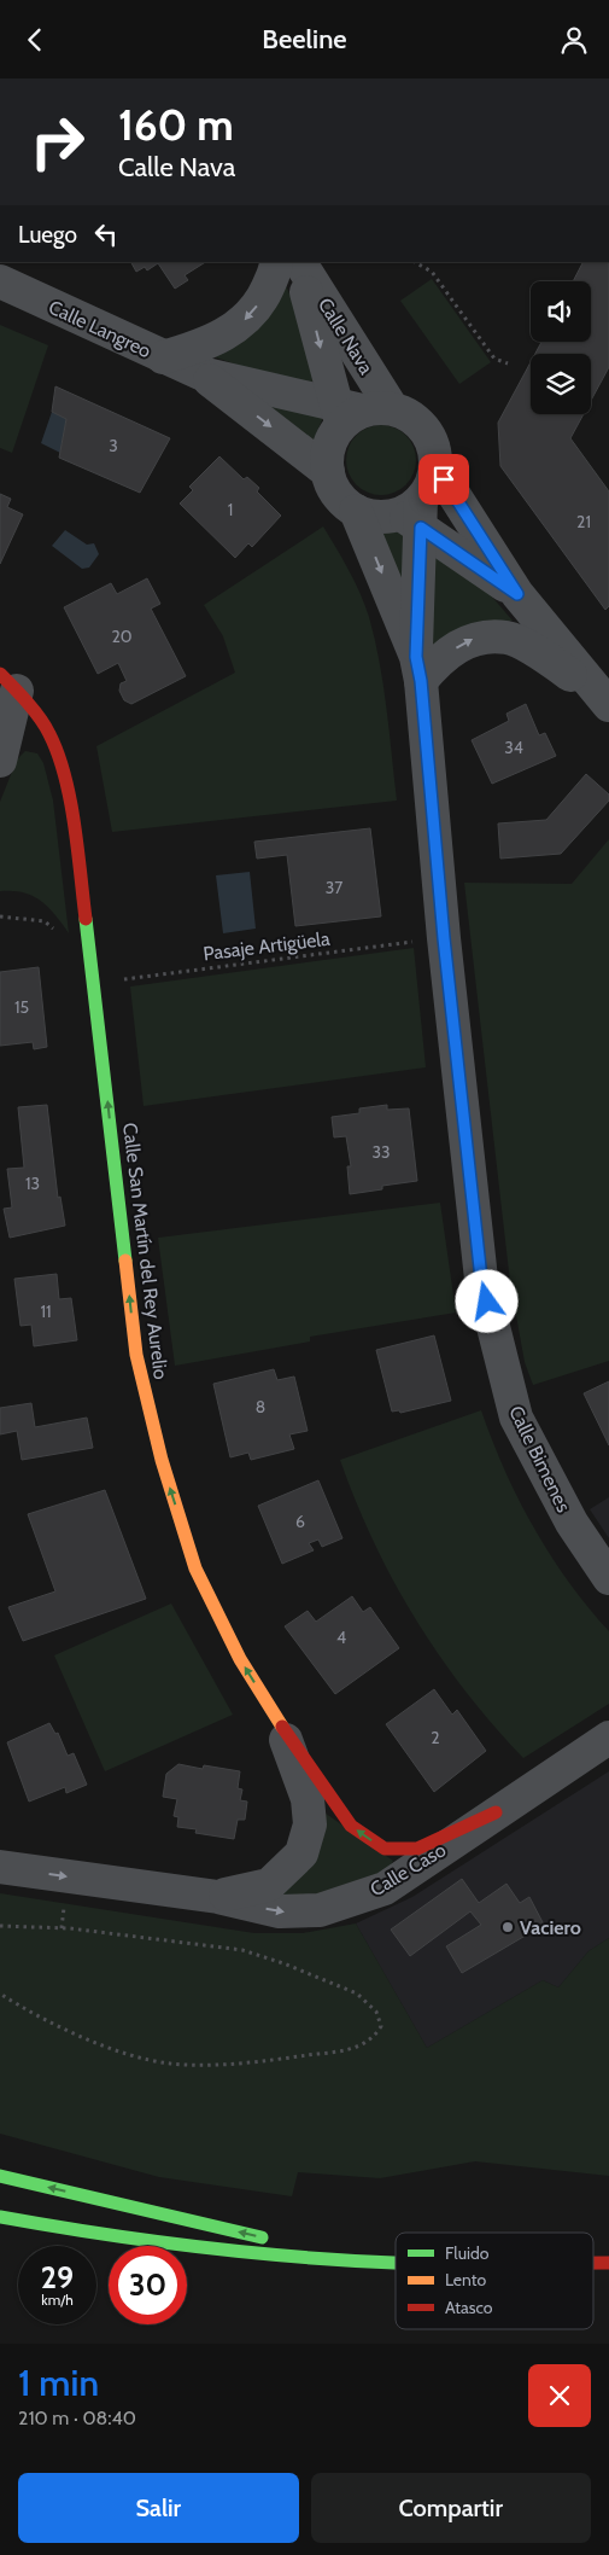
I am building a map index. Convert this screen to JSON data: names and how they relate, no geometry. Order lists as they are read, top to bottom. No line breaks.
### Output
{"streets":{"main road":["Calle San Martín del Rey Aurelio"],"street":["Calle Langreo","Calle Nava","Calle Bimenes","Calle Caso"],"path":["Pasaje Artigüela"]},"crossings":[["Calle Langreo","Calle Nava"],["Calle Langreo","Calle Bimenes"],["Calle Nava","Calle Bimenes"],["Pasaje Artigüela","Calle San Martín del Rey Aurelio"],["Pasaje Artigüela","Calle Bimenes"],["Calle San Martín del Rey Aurelio","Calle Caso"]],"one_way":["Calle San Martín del Rey Aurelio","Calle Caso"],"places":["Vaciero"],"house_numbers":["3","1","21","20","34","37","15","33","13","11","8","6","4","2"],"legend":["Fluido","Lento","Atasco"],"page":{"header":"Beeline","turn":["160 m","Calle Nava"],"then":"Luego","speed":"29 km/h","limit":"30","heading":["1 min","210 m · 08:40"],"buttons":["Salir","Compartir"]}}
